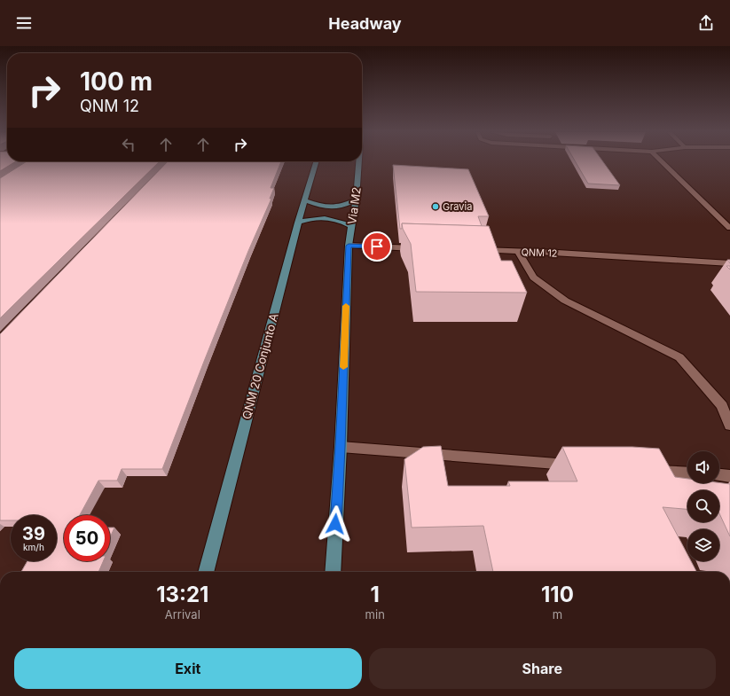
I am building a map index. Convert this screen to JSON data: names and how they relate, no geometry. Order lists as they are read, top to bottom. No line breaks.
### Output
{"streets":{"main road":["Via M2","QNM 20 Conjunto A"],"street":["QNM 12"]},"places":["Gravia"],"page":{"header":"Headway","turn":["100 m","QNM 12"],"speed":"39 km/h","limit":"50","eta":["13:21","Arrival","1","min","110","m"],"buttons":["Exit","Share"]}}
